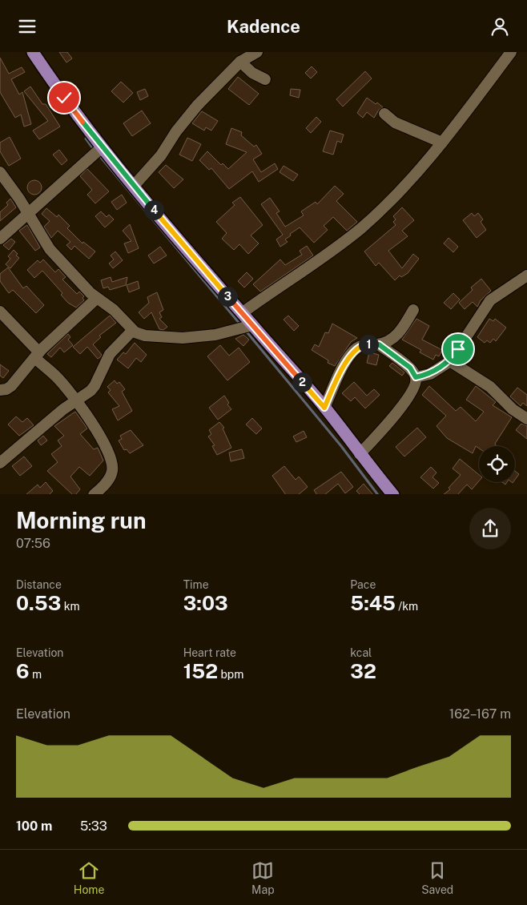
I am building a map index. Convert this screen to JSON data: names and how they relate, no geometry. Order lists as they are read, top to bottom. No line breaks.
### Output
{"page":{"header":"Kadence","pins":["4","3","1","2"],"heading":["Morning run","07:56"],"stats":[["Distance","0.53 km"],["Time","3:03"],["Pace","5:45 /km"],["Elevation","6 m"],["Heart rate","152 bpm"],["kcal","32"]],"chart":["Elevation","162–167 m"],"list":[{"name":"100 m","note":"5:33"}],"tabs":["Home","Map","Saved"]}}
